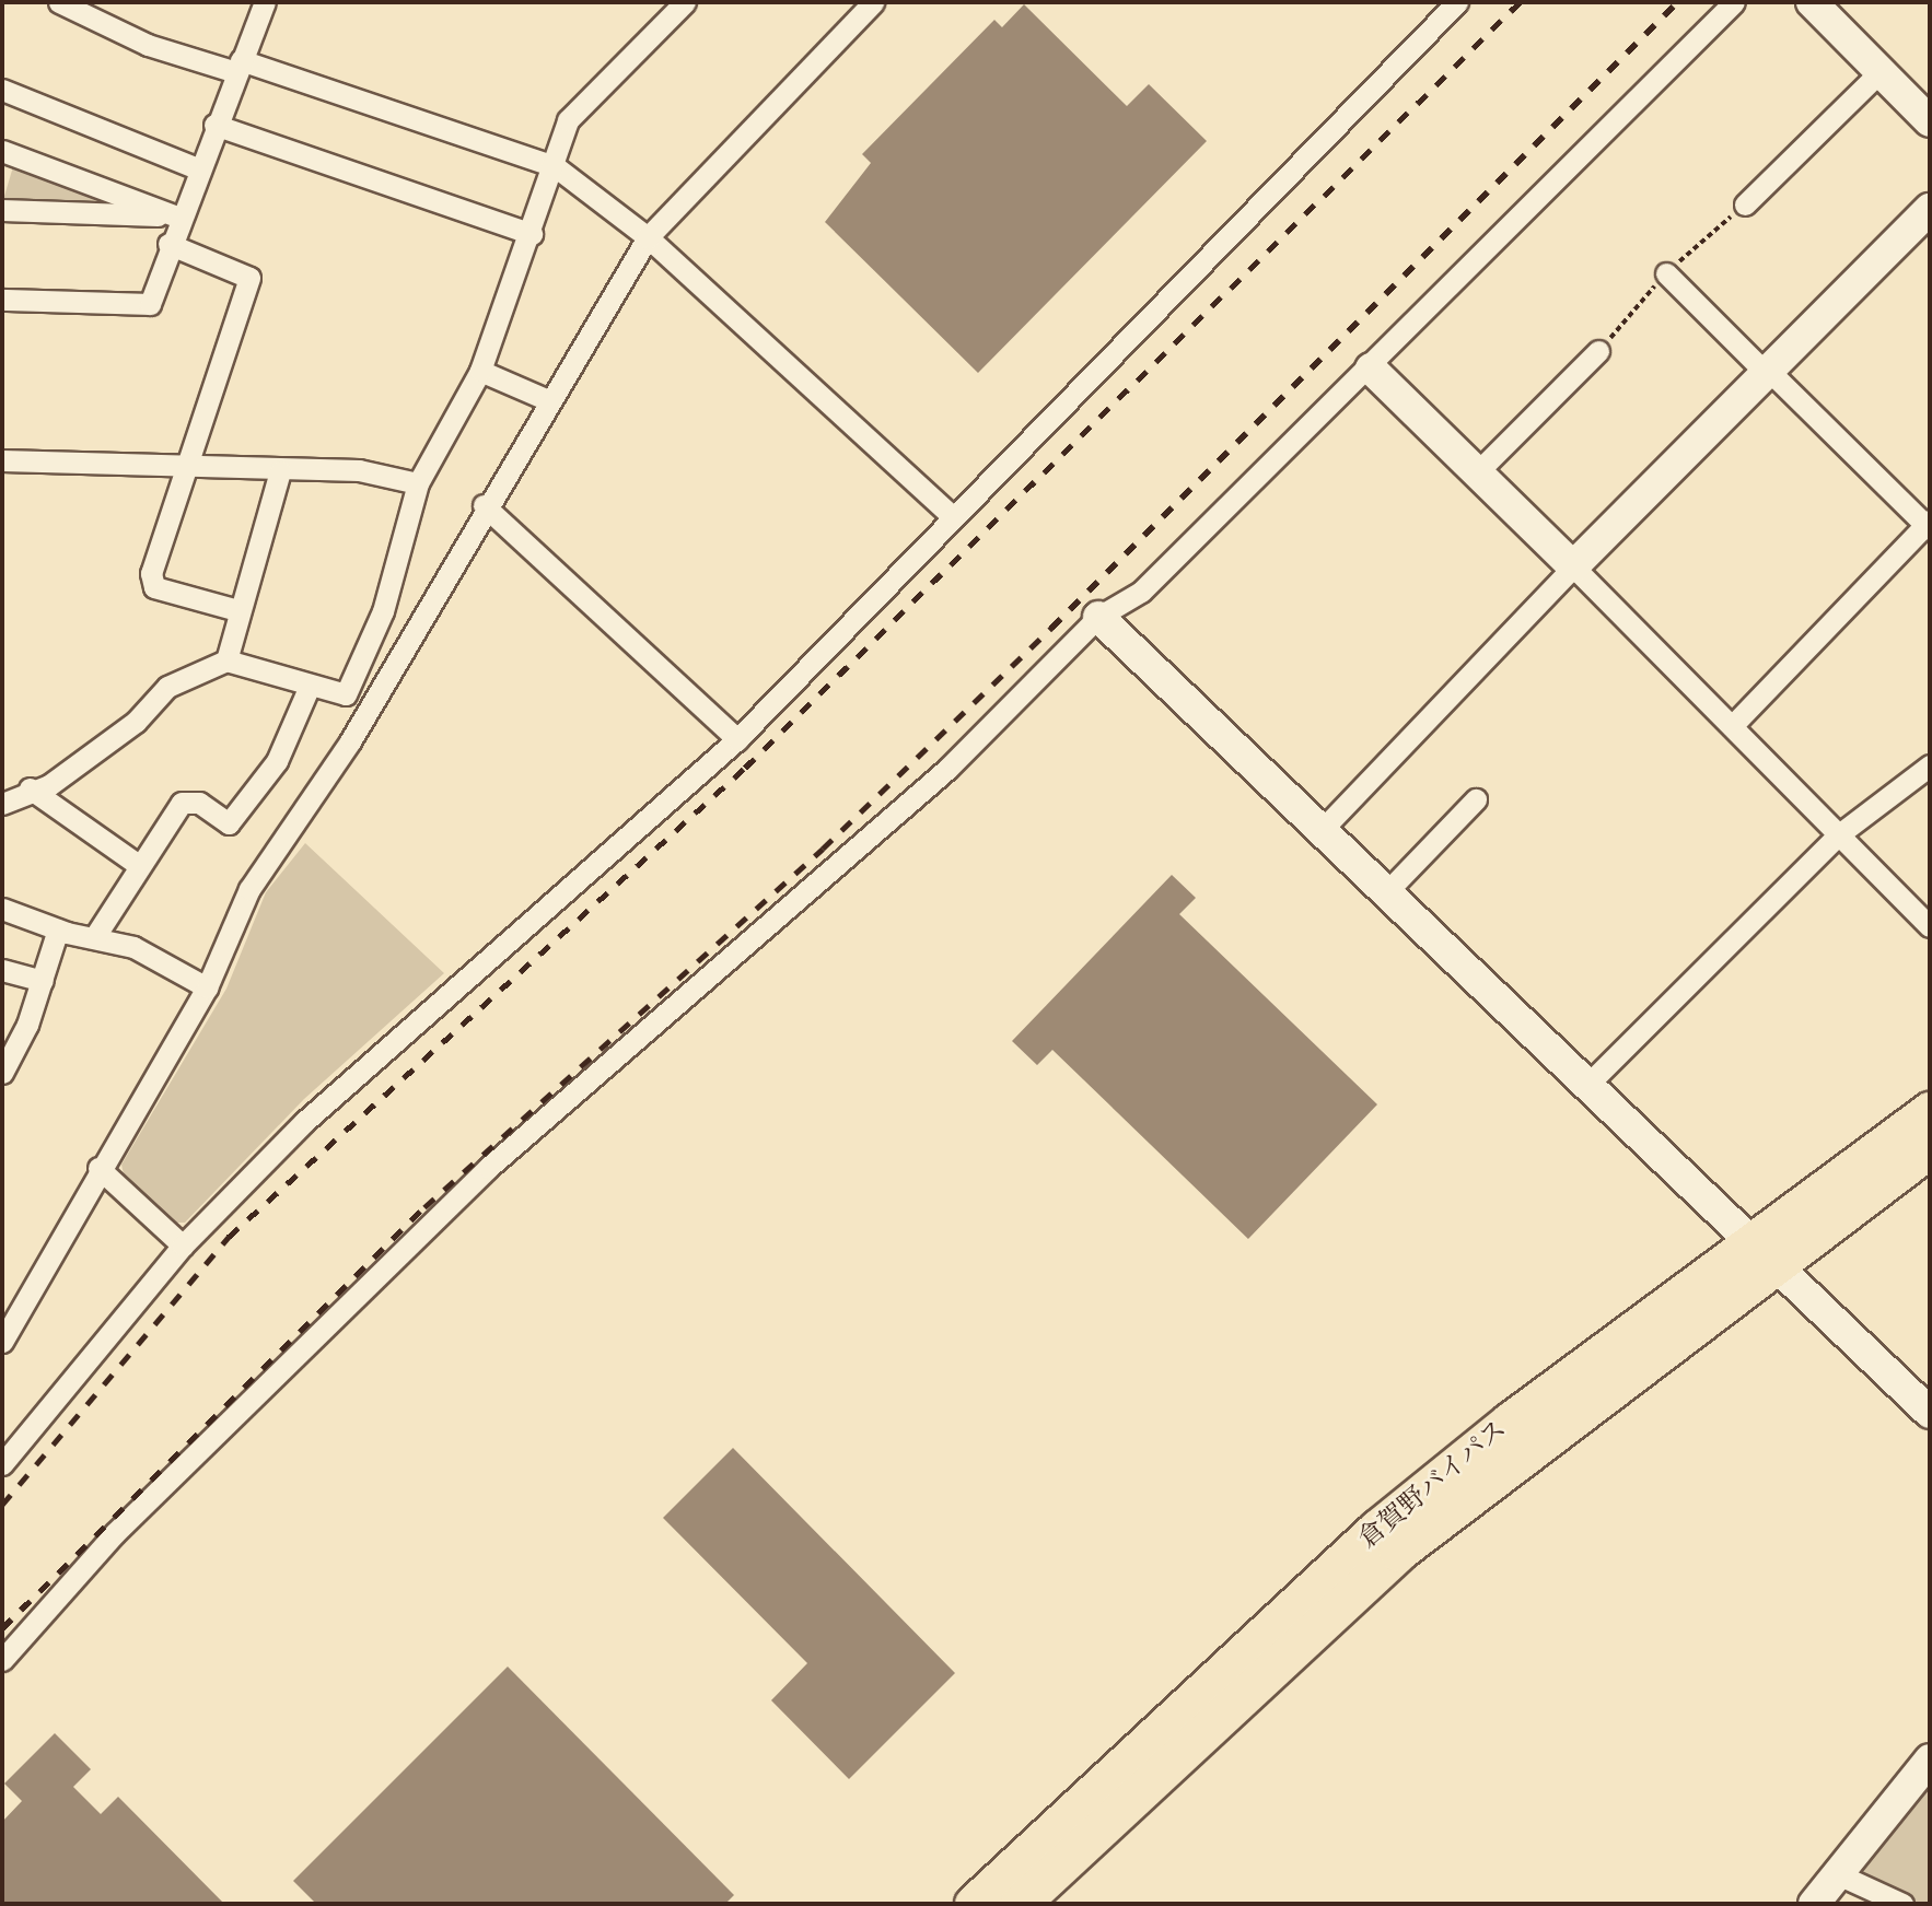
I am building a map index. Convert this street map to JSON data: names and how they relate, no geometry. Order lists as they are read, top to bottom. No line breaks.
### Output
{"streets":{"highway":["倉賀野バイパス"]}}
